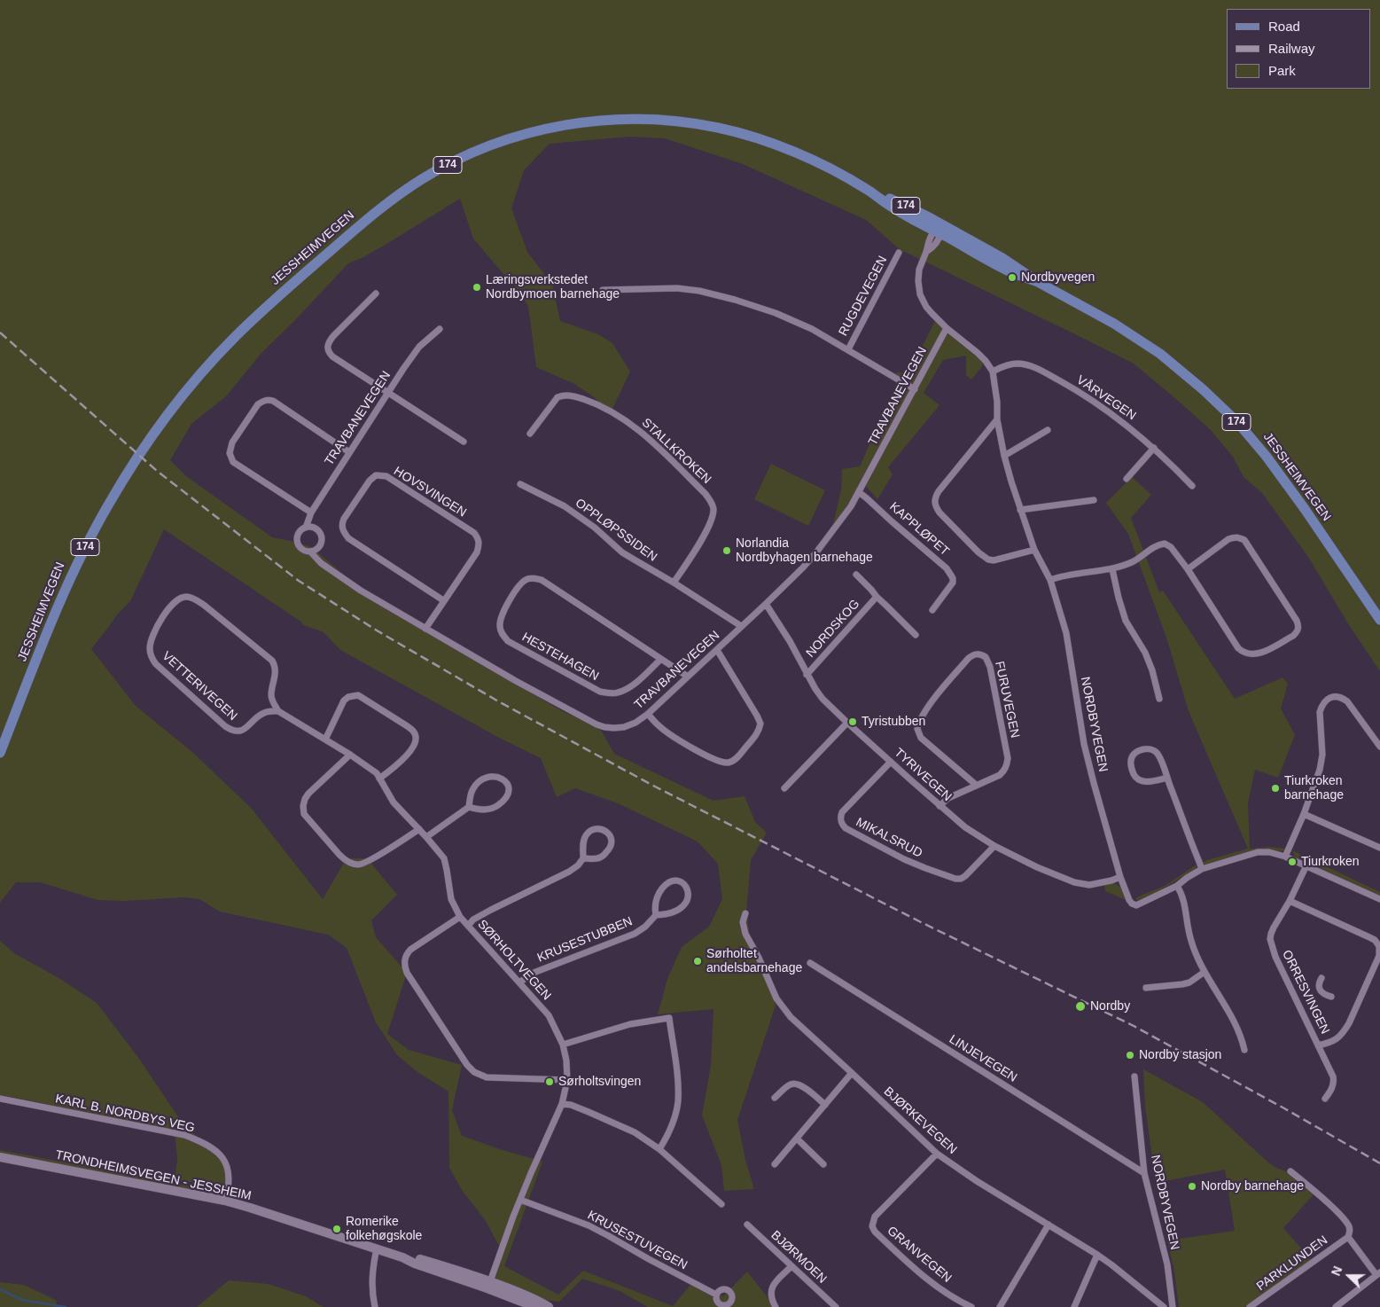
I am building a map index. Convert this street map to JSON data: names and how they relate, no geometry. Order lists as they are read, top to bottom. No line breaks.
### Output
{"streets":{"main road":["174","JESSHEIMVEGEN","TRONDHEIMSVEGEN - JESSHEIM"],"street":["RUGDEVEGEN","TRAVBANEVEGEN","VÅRVEGEN","STALLKROKEN","HOVSVINGEN","KAPPLØPET","OPPLØPSSIDEN","NORDSKOG","HESTEHAGEN","VETTERIVEGEN","FURUVEGEN","NORDBYVEGEN","TYRIVEGEN","MIKALSRUD","KRUSESTUBBEN","SØRHOLTVEGEN","ORRESVINGEN","LINJEVEGEN","KARL B. NORDBYS VEG","BJØRKEVEGEN","KRUSESTUVEGEN","GRANVEGEN","BJØRMOEN","PARKLUNDEN"]},"crossings":[["JESSHEIMVEGEN","NORDBYVEGEN"],["RUGDEVEGEN","TRAVBANEVEGEN"],["TRAVBANEVEGEN","HOVSVINGEN"],["TRAVBANEVEGEN","KAPPLØPET"],["TRAVBANEVEGEN","OPPLØPSSIDEN"],["TRAVBANEVEGEN","HESTEHAGEN"],["TRAVBANEVEGEN","NORDBYVEGEN"],["TRAVBANEVEGEN","TYRIVEGEN"],["VÅRVEGEN","NORDBYVEGEN"],["STALLKROKEN","OPPLØPSSIDEN"],["NORDSKOG","TYRIVEGEN"],["VETTERIVEGEN","SØRHOLTVEGEN"],["FURUVEGEN","TYRIVEGEN"],["NORDBYVEGEN","TYRIVEGEN"],["NORDBYVEGEN","LINJEVEGEN"],["TYRIVEGEN","MIKALSRUD"],["KRUSESTUBBEN","SØRHOLTVEGEN"],["SØRHOLTVEGEN","TRONDHEIMSVEGEN - JESSHEIM"],["SØRHOLTVEGEN","KRUSESTUVEGEN"],["KARL B. NORDBYS VEG","TRONDHEIMSVEGEN - JESSHEIM"],["BJØRKEVEGEN","GRANVEGEN"]],"places":["Nordbyvegen","Læringsverkstedet Nordbymoen barnehage","Norlandia Nordbyhagen barnehage","Tyristubben","Tiurkroken barnehage","Tiurkroken","Sørholtet andelsbarnehage","Nordby","Nordby stasjon","Sørholtsvingen","Nordby barnehage","Romerike folkehøgskole"],"legend":["Road","Railway","Park"],"north":"left"}
